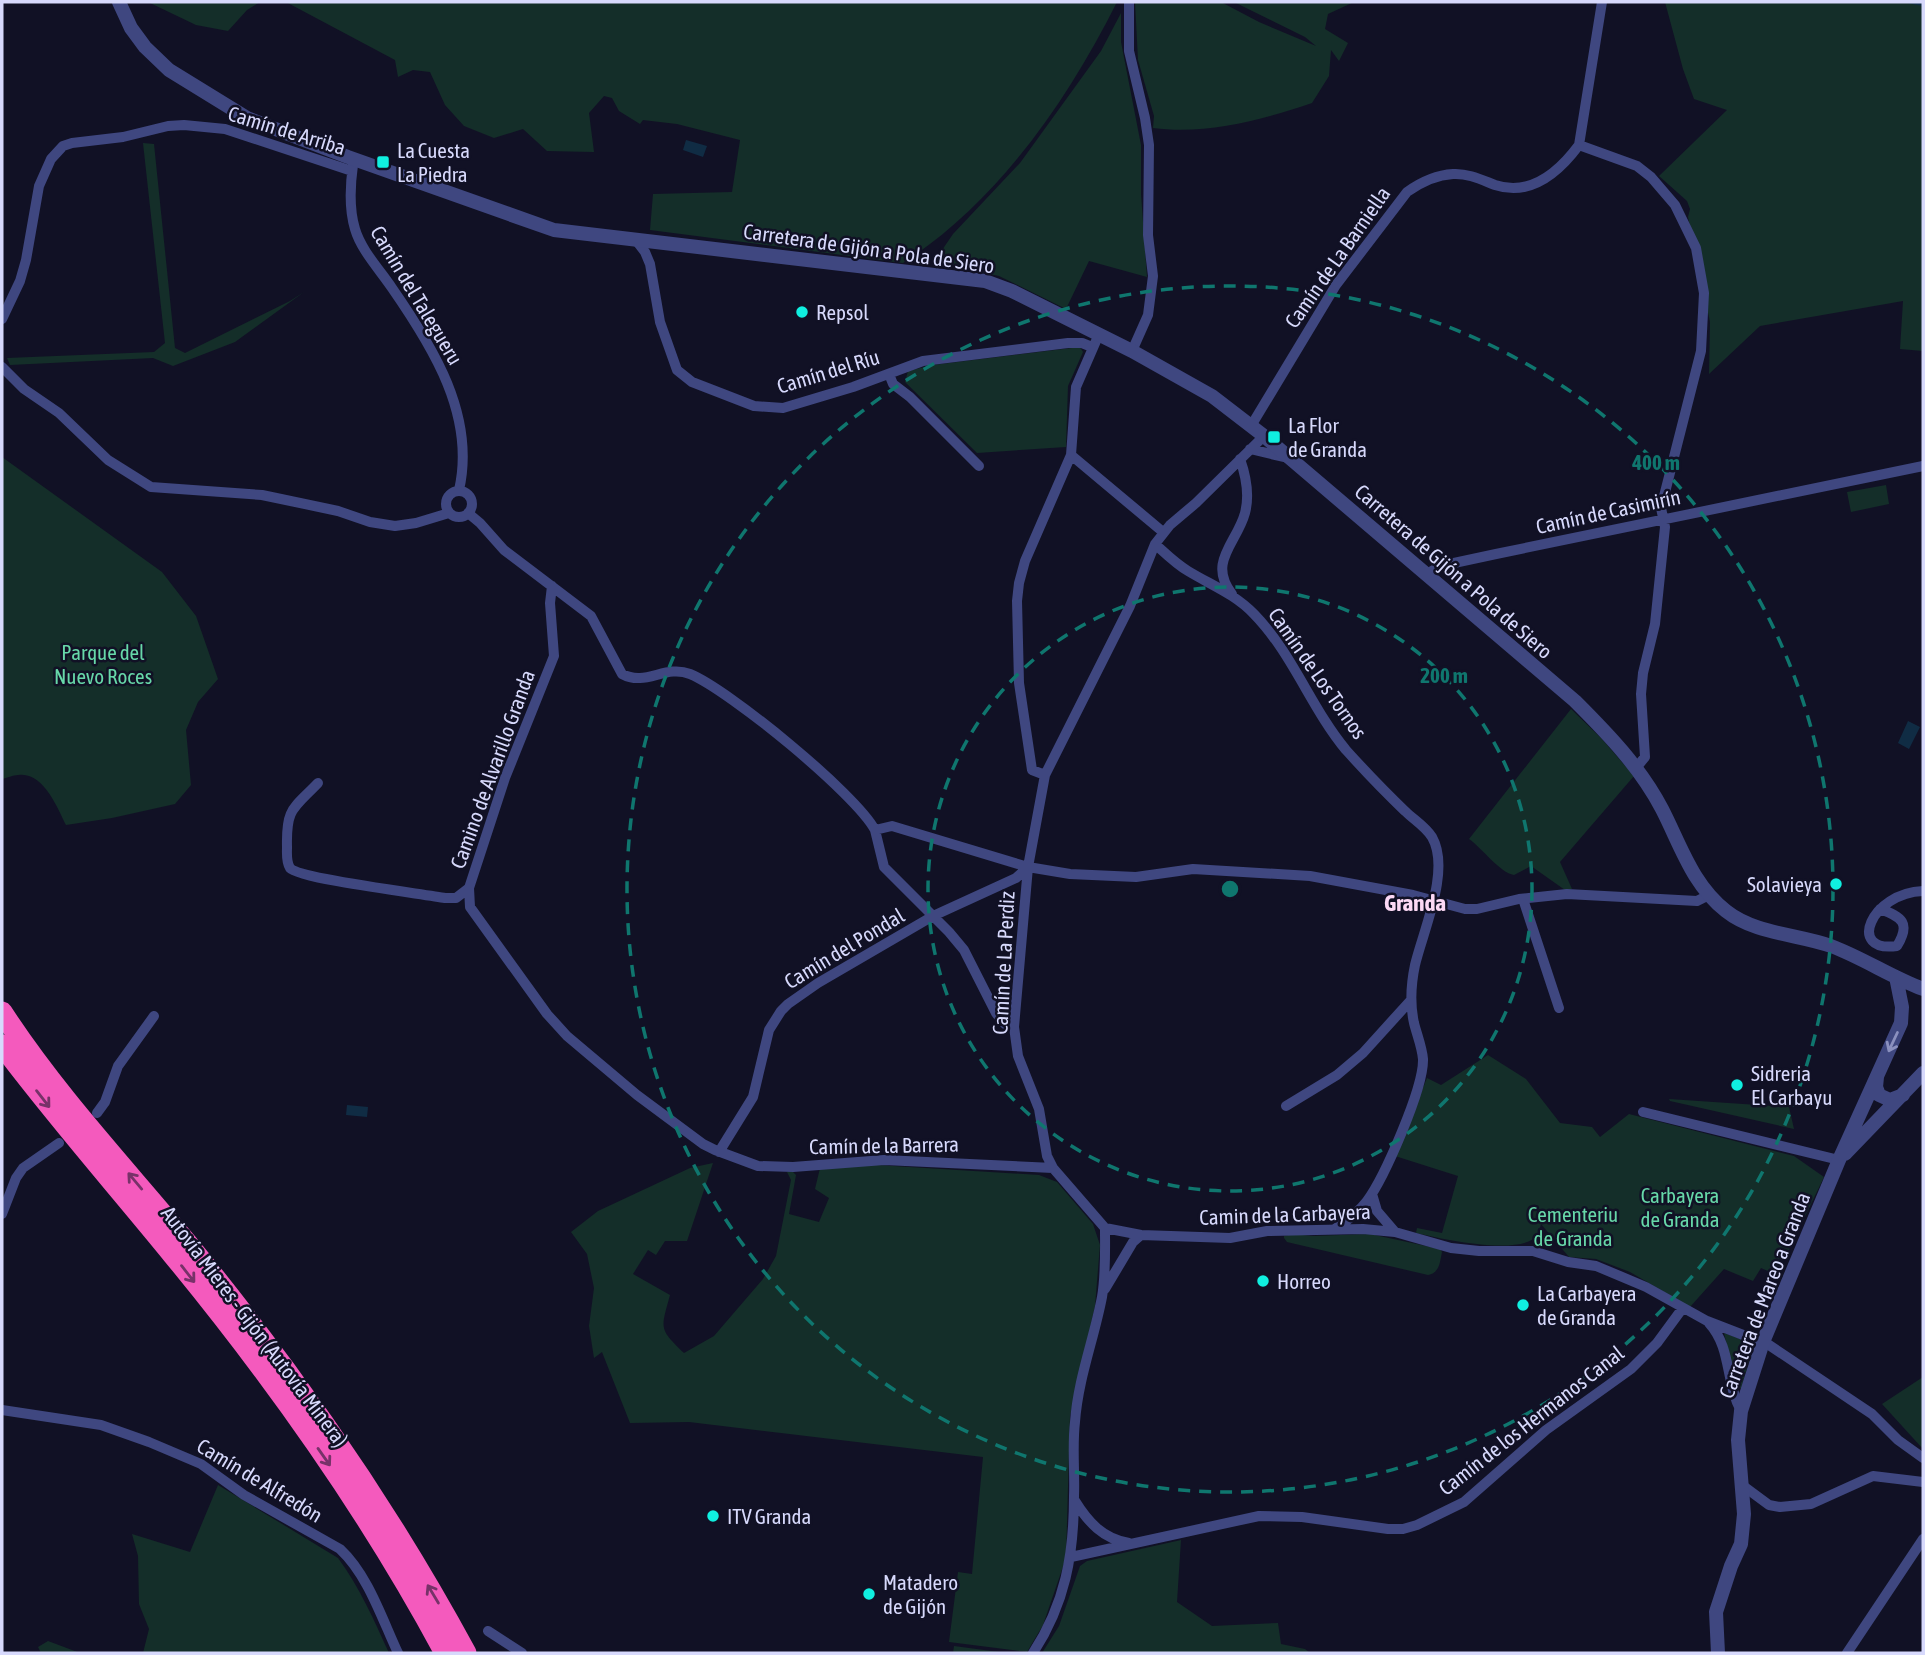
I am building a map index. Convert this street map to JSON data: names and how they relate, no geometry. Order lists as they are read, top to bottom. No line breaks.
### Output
{"streets":{"highway":["Autovía Mieres - Gijón (Autovía Minera)"],"street":["Camín de Arriba","Carretera de Gijón a Pola de Siero","Camín de La Barniella","Camín del Talegueru","Camín del Ríu","Camín de Casimirín","Camín de Los Tornos","Camino de Alvarillo Granda","Camín del Pondal","Camín de La Perdiz","Camín de la Barrera","Camin de la Carbayera","Carretera de Mareo a Granda","Camín de los Hermanos Canal","Camín de Alfredón"]},"crossings":[["Camín de Arriba","Carretera de Gijón a Pola de Siero"],["Camín de Arriba","Camín del Talegueru"],["Carretera de Gijón a Pola de Siero","Camín de La Barniella"],["Carretera de Gijón a Pola de Siero","Camín del Talegueru"],["Carretera de Gijón a Pola de Siero","Camín del Ríu"],["Carretera de Gijón a Pola de Siero","Camín de Casimirín"],["Carretera de Gijón a Pola de Siero","Camín de La Perdiz"],["Carretera de Gijón a Pola de Siero","Carretera de Mareo a Granda"],["Camín de Los Tornos","Camín de La Perdiz"],["Camín de Los Tornos","Camin de la Carbayera"],["Camino de Alvarillo Granda","Camín del Pondal"],["Camino de Alvarillo Granda","Camín de la Barrera"],["Camín del Pondal","Camín de La Perdiz"],["Camín del Pondal","Camín de la Barrera"],["Camín de La Perdiz","Camín de la Barrera"],["Camín de La Perdiz","Camin de la Carbayera"],["Camin de la Carbayera","Carretera de Mareo a Granda"],["Camin de la Carbayera","Camín de los Hermanos Canal"]],"districts":["Granda"],"parks":["Parque del Nuevo Roces","Carbayera de Granda","Cementeriu de Granda"],"places":{"transit":["La Cuesta La Piedra","La Flor de Granda"],"other":["Repsol","Solavieya","Sidreria El Carbayu","Horreo","La Carbayera de Granda","ITV Granda","Matadero de Gijón"]},"rings":["400 m","200 m"]}
